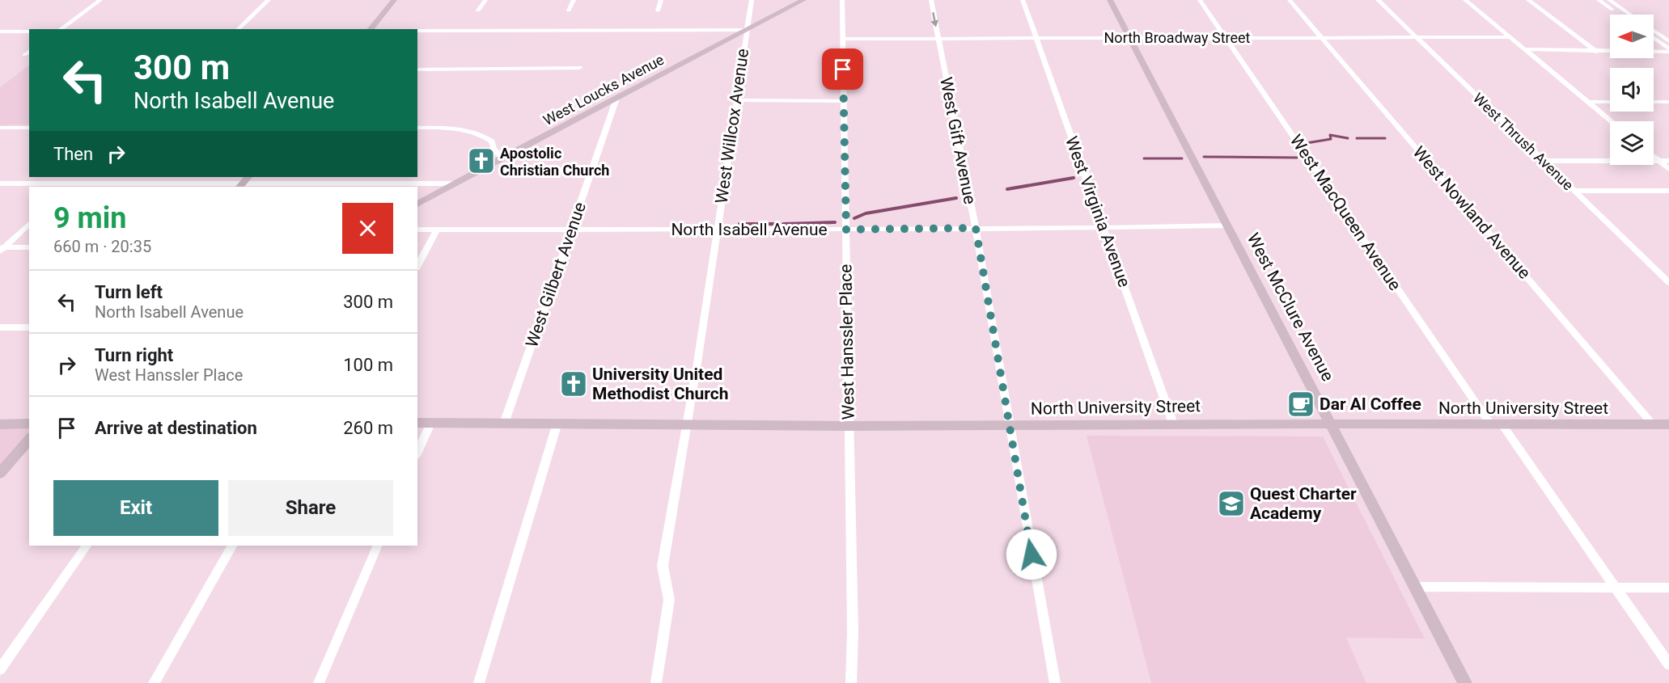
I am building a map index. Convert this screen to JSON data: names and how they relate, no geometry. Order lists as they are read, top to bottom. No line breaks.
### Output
{"streets":{"street":["North Broadway Street","West Loucks Avenue","West Willcox Avenue","West Gift Avenue","West Thrush Avenue","West Virginia Avenue","West MacQueen Avenue","West Nowland Avenue","North Isabell Avenue","West Gilbert Avenue","West McClure Avenue","West Hanssler Place","North University Street"]},"crossings":[["North Broadway Street","West Gift Avenue"],["North Broadway Street","West Thrush Avenue"],["North Broadway Street","West Virginia Avenue"],["North Broadway Street","West MacQueen Avenue"],["North Broadway Street","West Nowland Avenue"],["North Broadway Street","West McClure Avenue"],["North Broadway Street","West Hanssler Place"],["West Loucks Avenue","West Willcox Avenue"],["West Loucks Avenue","West Gilbert Avenue"],["West Willcox Avenue","North Isabell Avenue"],["West Willcox Avenue","North University Street"],["West Gift Avenue","North Isabell Avenue"],["West Gift Avenue","North University Street"],["West Virginia Avenue","North Isabell Avenue"],["West Virginia Avenue","North University Street"],["West MacQueen Avenue","North University Street"],["West Nowland Avenue","North University Street"],["North Isabell Avenue","West Gilbert Avenue"],["North Isabell Avenue","West McClure Avenue"],["North Isabell Avenue","West Hanssler Place"],["West Gilbert Avenue","North University Street"],["West McClure Avenue","North University Street"],["West Hanssler Place","North University Street"]],"places":{"church":["Apostolic Christian Church","University United Methodist Church"],"cafe":["Dar Al Coffee"],"school or university":["Quest Charter Academy"]},"north":"left","page":{"turn":["300 m","North Isabell Avenue"],"then":"Then","heading":["9 min","660 m · 20:35"],"list":[{"name":"Turn left","note":"North Isabell Avenue","value":"300 m"},{"name":"Turn right","note":"West Hanssler Place","value":"100 m"},{"name":"Arrive at destination","value":"260 m"}],"buttons":["Exit","Share"]}}
